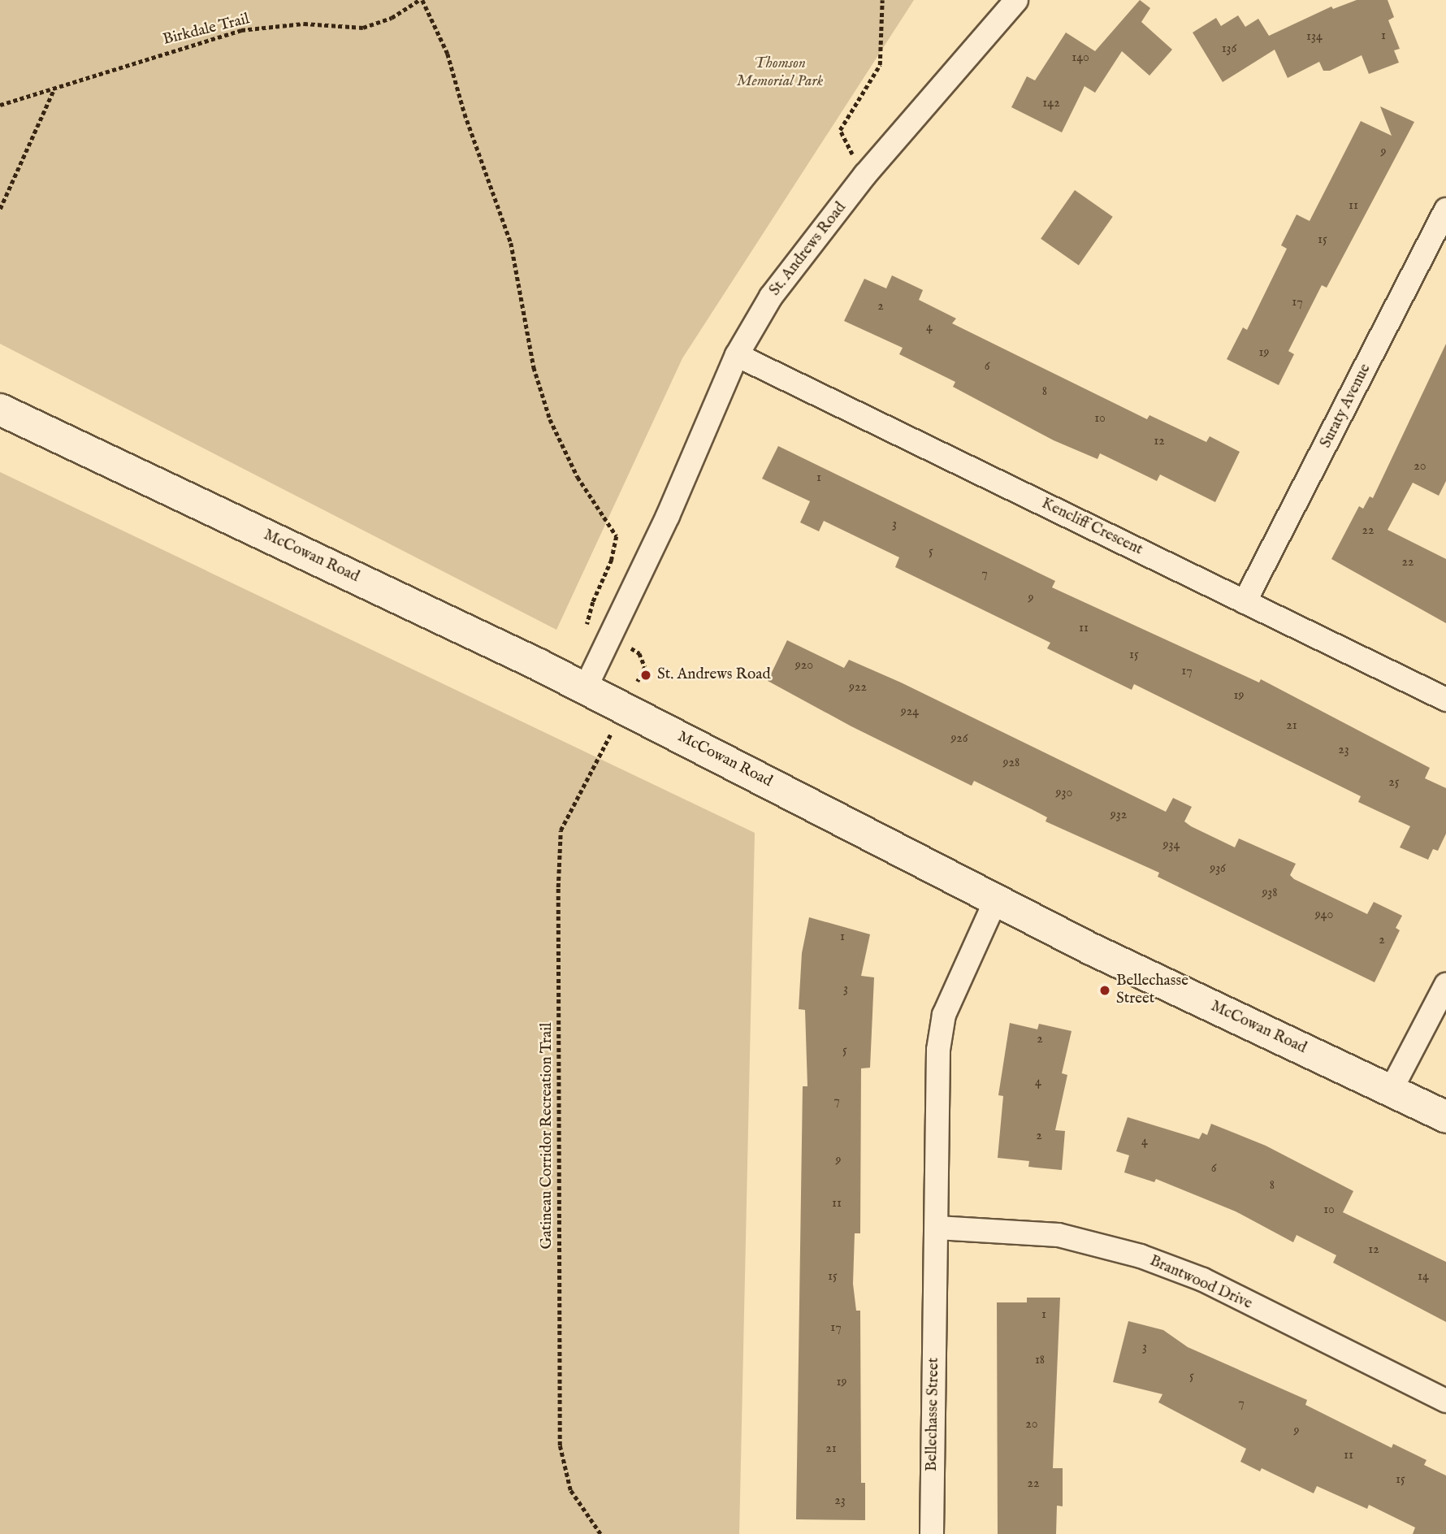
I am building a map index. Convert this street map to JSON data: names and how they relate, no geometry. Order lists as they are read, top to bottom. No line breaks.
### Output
{"streets":{"main road":["McCowan Road"],"street":["St. Andrews Road","Suraty Avenue","Kencliff Crescent","Brantwood Drive","Bellechasse Street"],"path":["Birkdale Trail","Gatineau Corridor Recreation Trail"]},"crossings":[["St. Andrews Road","Kencliff Crescent"],["St. Andrews Road","McCowan Road"],["Suraty Avenue","Kencliff Crescent"],["McCowan Road","Bellechasse Street"],["Brantwood Drive","Bellechasse Street"]],"parks":["Thomson Memorial Park"],"places":["St. Andrews Road","Bellechasse Street"],"house_numbers":["1","134","136","140","142","9","11","15","17","2","4","19","6","8","10","12","20","1","3","22","5","22","7","9","11","15","920","17","922","19","924","21","926","23","928","25","930","932","934","936","938","940","1","2","3","2","5","4","7","2","4","9","6","8","11","10","12","15","14","1","17","3","18","5","19","7","20","9","21","11","15","22","23"]}
